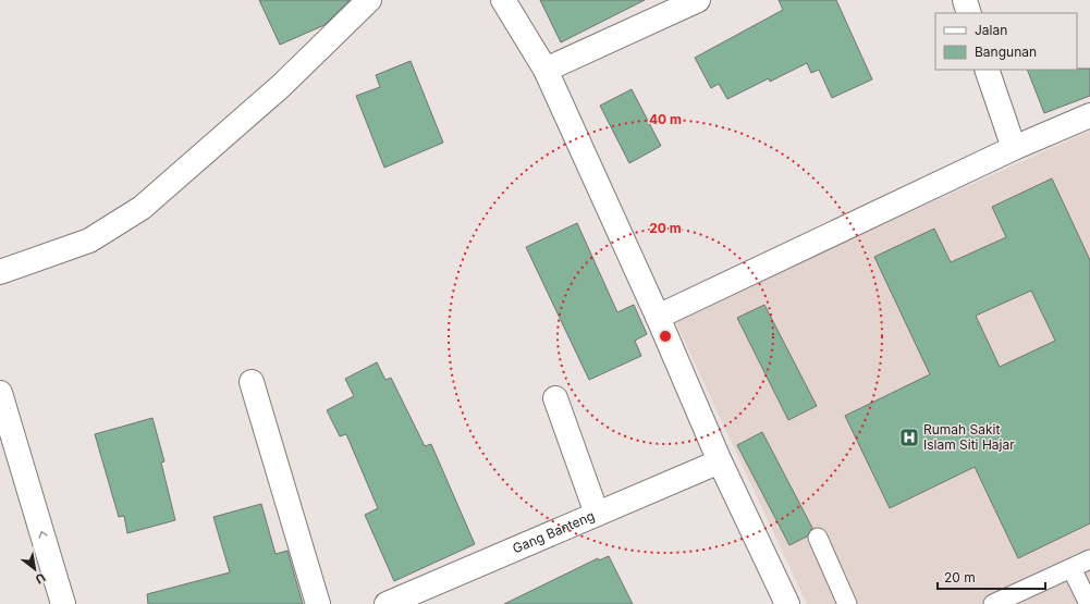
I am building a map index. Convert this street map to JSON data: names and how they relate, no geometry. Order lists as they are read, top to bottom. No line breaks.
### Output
{"streets":{"street":["Gang Banteng"]},"places":{"hospital":["Rumah Sakit Islam Siti Hajar"]},"legend":["Jalan","Bangunan"],"scale_bar":"20 m","north":"bottom right","rings":["40 m","20 m"]}
